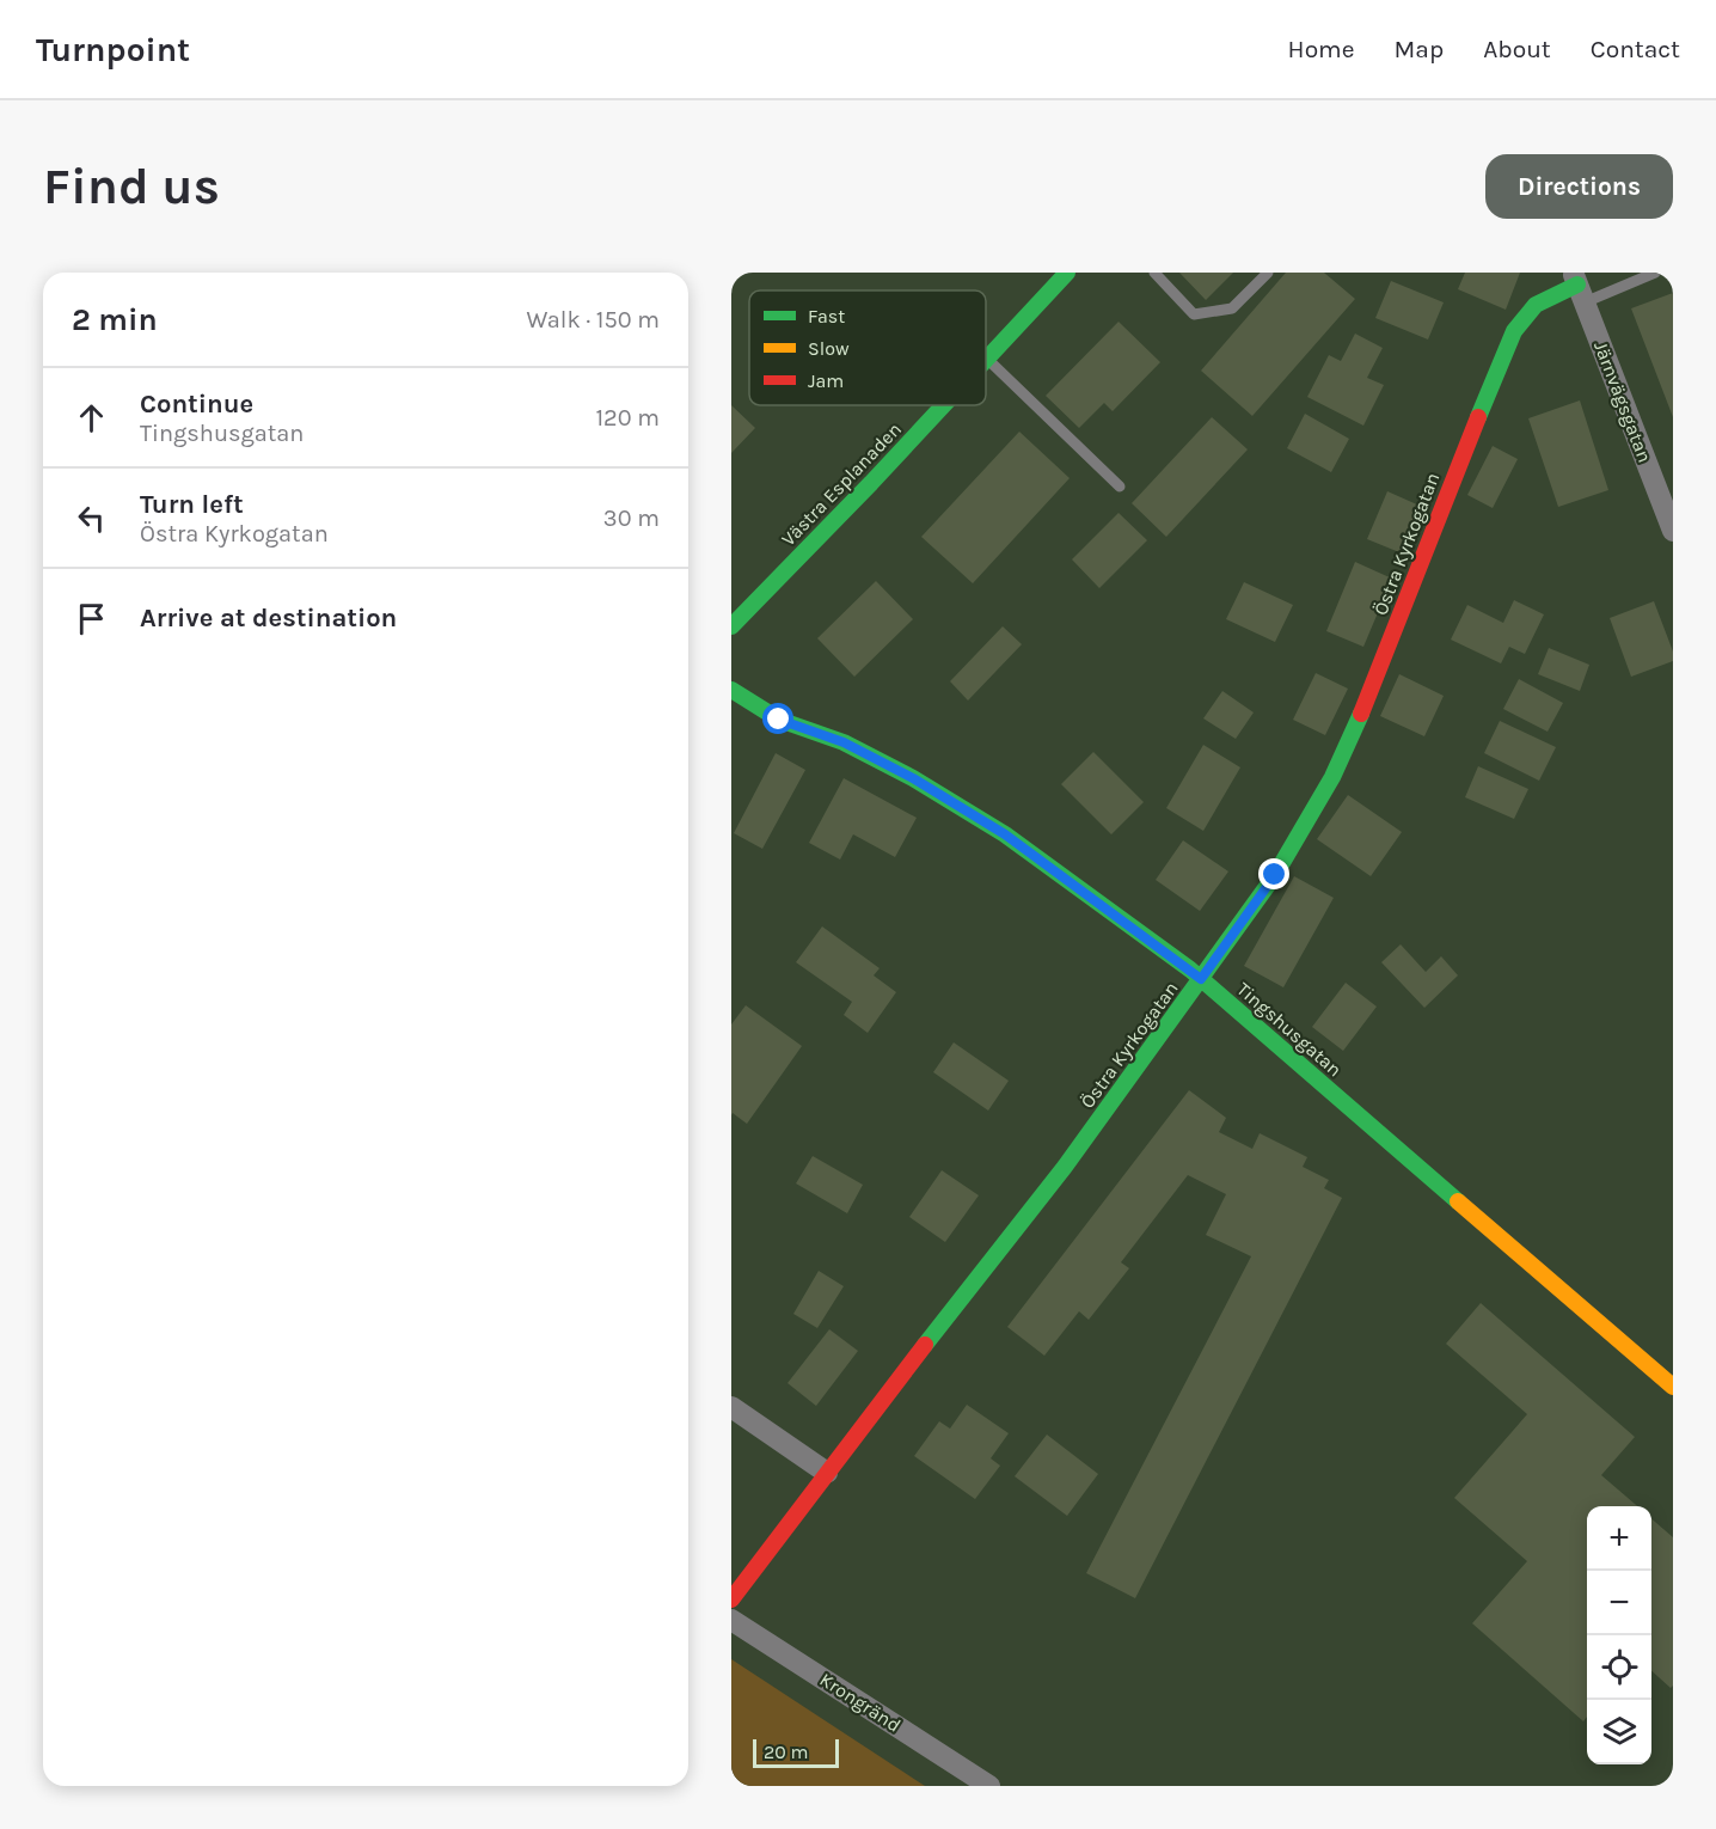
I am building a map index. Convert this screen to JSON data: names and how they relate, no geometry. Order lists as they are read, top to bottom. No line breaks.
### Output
{"streets":{"street":["Järnvägsgatan","Västra Esplanaden","Östra Kyrkogatan","Tingshusgatan","Krongränd"]},"crossings":[["Järnvägsgatan","Östra Kyrkogatan"],["Östra Kyrkogatan","Tingshusgatan"]],"legend":["Fast","Slow","Jam"],"scale_bar":"20 m","page":{"header":"Turnpoint","nav":["Home","Map","About","Contact"],"buttons":"Directions","title":"Find us","heading":["2 min","Walk · 150 m"],"list":[["Continue","Tingshusgatan","120 m"],["Turn left","Östra Kyrkogatan","30 m"],"Arrive at destination"],"map_buttons":["+","−"],"scale":"20 m"}}
